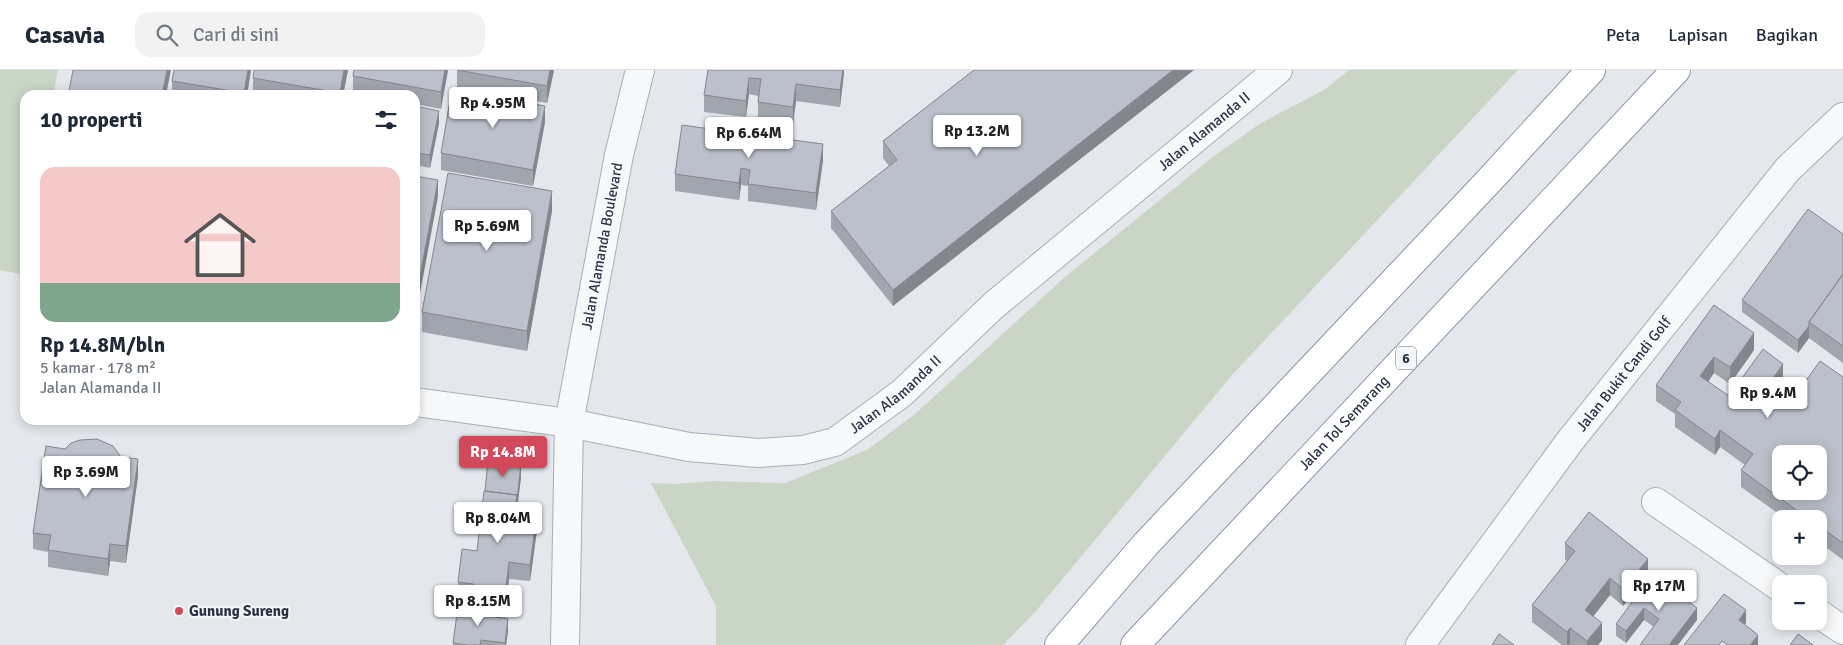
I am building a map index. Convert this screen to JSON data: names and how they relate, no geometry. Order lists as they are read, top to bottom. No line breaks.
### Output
{"streets":{"highway":["6","Jalan Tol Semarang"],"street":["Jalan Alamanda II","Jalan Alamanda Boulevard","Jalan Bukit Candi Golf"]},"crossings":[["Jalan Alamanda II","Jalan Alamanda Boulevard"]],"places":["Gunung Sureng"],"page":{"header":"Casavia","search":"Cari di sini","nav":["Peta","Lapisan","Bagikan"],"price":["Rp 4.95M","Rp 13.2M","Rp 6.64M","Rp 5.69M","Rp 9.4M","Rp 14.8M","Rp 3.69M","Rp 8.04M","Rp 17M","Rp 8.15M"],"heading":"10 properti","list":[{"name":"Rp 14.8M/bln","note":"5 kamar · 178 m² · Jalan Alamanda II"}],"map_buttons":["+","−"]}}
